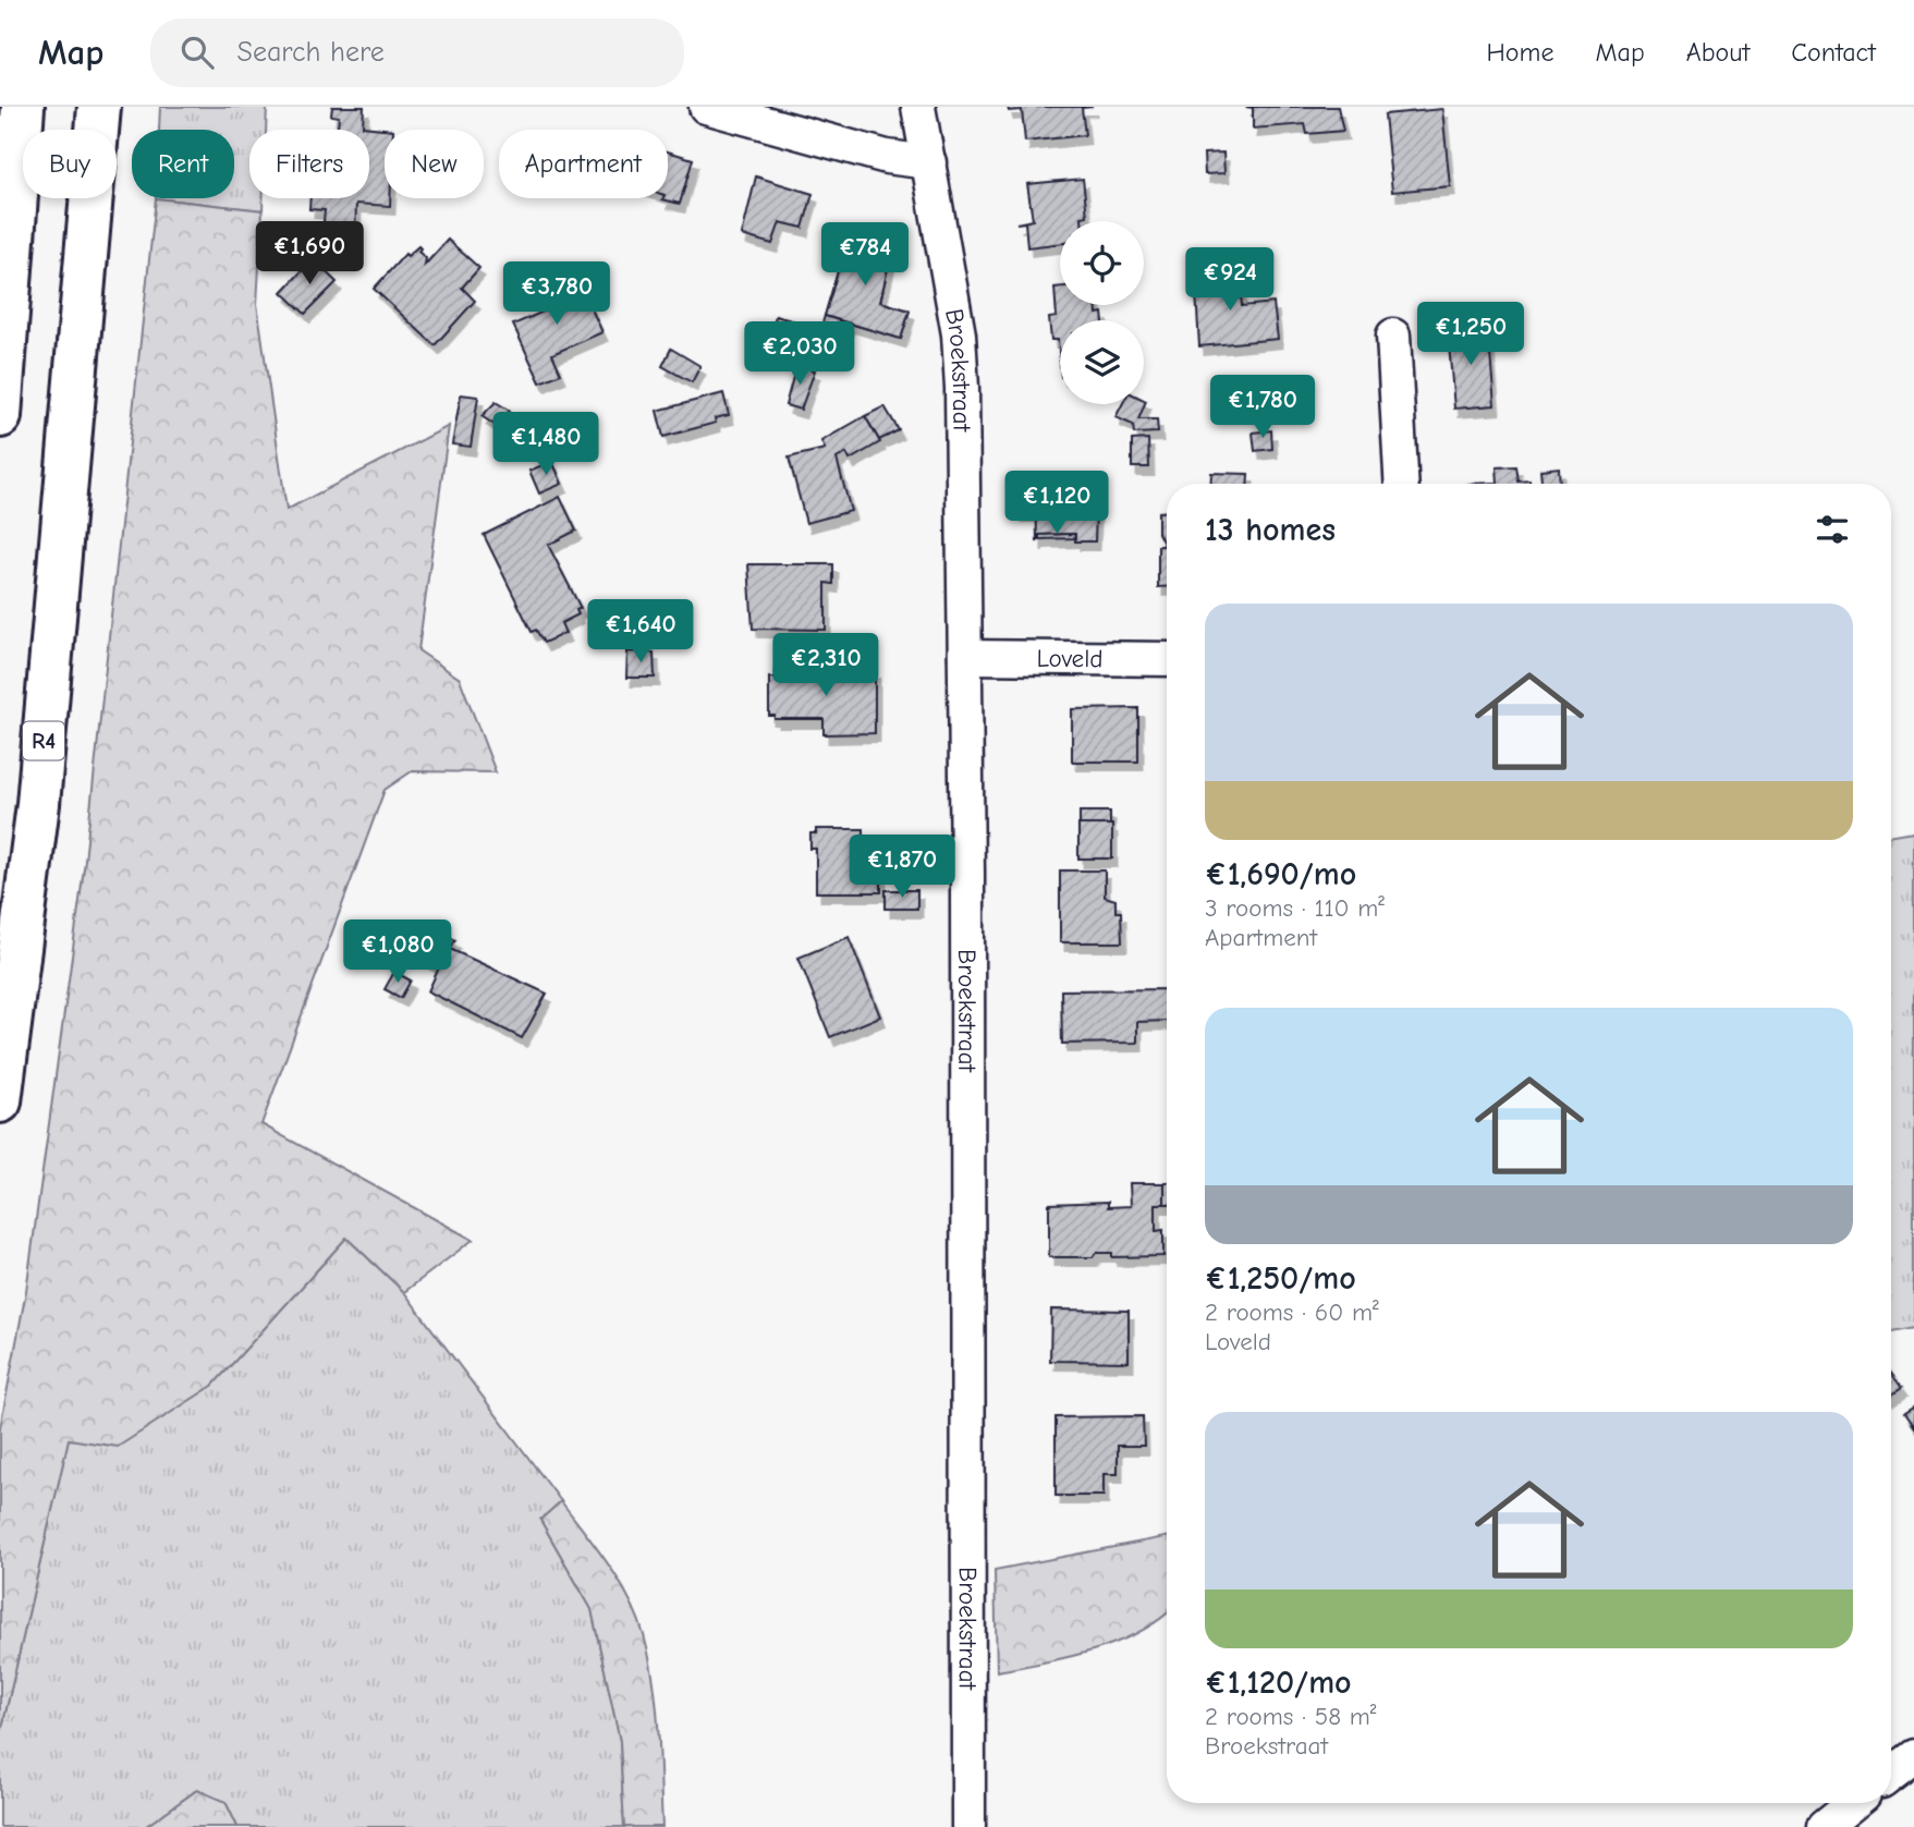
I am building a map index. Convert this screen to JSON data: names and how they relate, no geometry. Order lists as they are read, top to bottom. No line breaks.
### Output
{"streets":{"highway":["R4"],"street":["Broekstraat","Loveld"]},"crossings":[["Broekstraat","Loveld"]],"page":{"header":"Map","search":"Search here","nav":["Home","Map","About","Contact"],"chip":["Buy","Rent","Filters","New","Apartment"],"price":["€1,690","€784","€924","€3,780","€1,250","€2,030","€1,780","€1,480","€1,120","€1,640","€2,310","€1,870","€1,080"],"heading":"13 homes","list":[{"name":"€1,690/mo","note":"3 rooms · 110 m² · Apartment"},{"name":"€1,250/mo","note":"2 rooms · 60 m² · Loveld"},{"name":"€1,120/mo","note":"2 rooms · 58 m² · Broekstraat"}]}}
